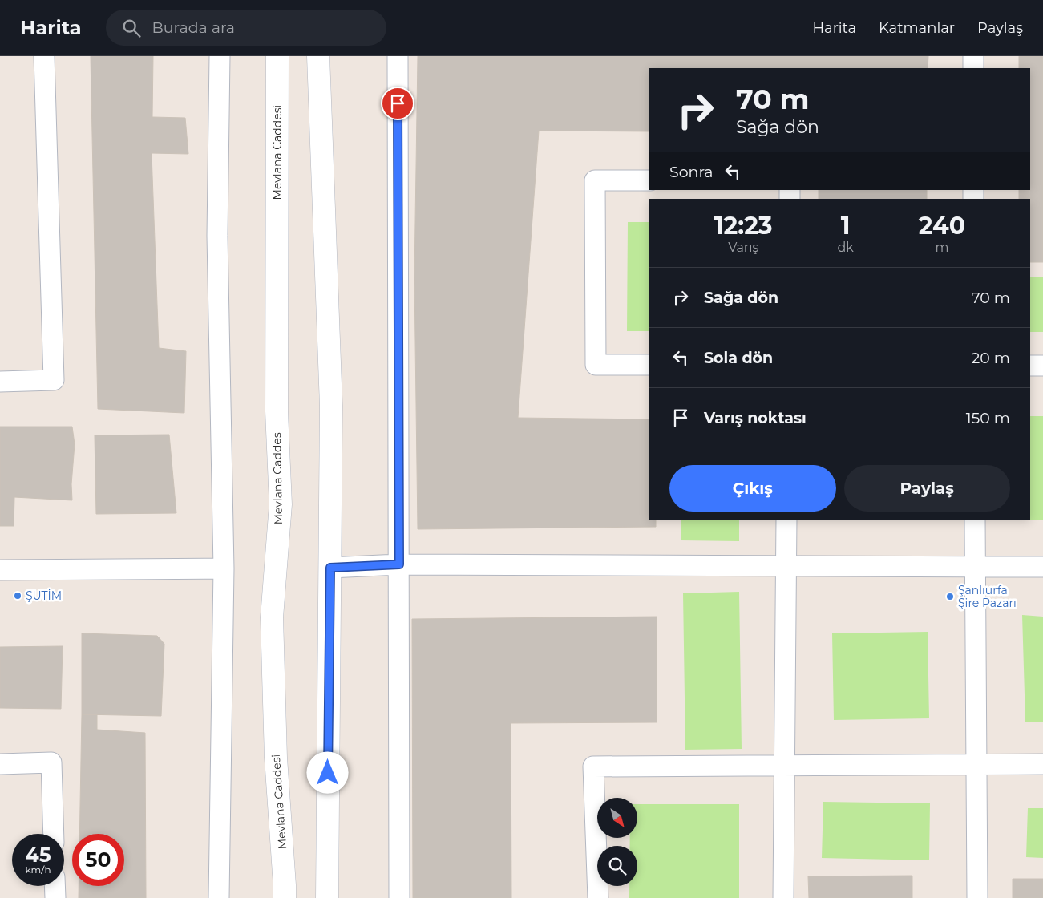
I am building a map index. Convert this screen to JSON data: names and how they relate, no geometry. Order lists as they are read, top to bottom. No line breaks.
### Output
{"streets":{"main road":["Mevlana Caddesi"]},"places":["ŞUTİM","Şanlıurfa Şire Pazarı"],"north":"bottom right","page":{"header":"Harita","search":"Burada ara","nav":["Harita","Katmanlar","Paylaş"],"turn":["70 m","Sağa dön"],"then":"Sonra","eta":["12:23","Varış","1","dk","240","m"],"list":[{"name":"Sağa dön","value":"70 m"},{"name":"Sola dön","value":"20 m"},{"name":"Varış noktası","value":"150 m"}],"buttons":["Çıkış","Paylaş"],"speed":"45 km/h","limit":"50"}}
